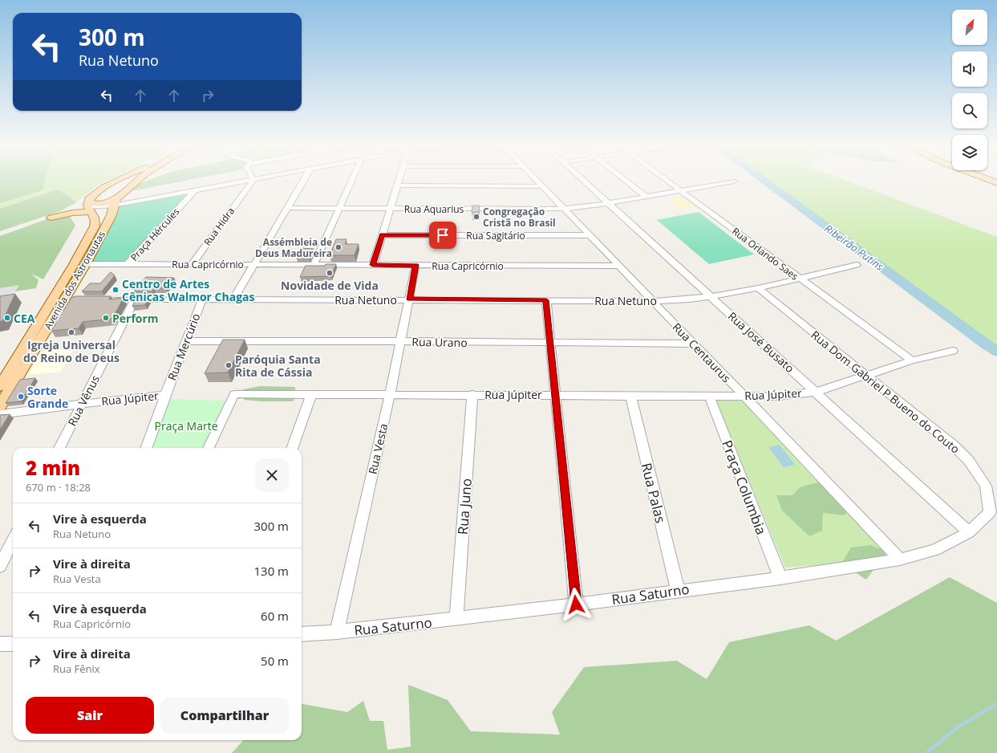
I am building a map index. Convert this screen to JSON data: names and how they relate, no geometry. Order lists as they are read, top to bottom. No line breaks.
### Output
{"streets":{"main road":["Avenida dos Astronautas"],"street":["Rua Aquarius","Rua Hidra","Praça Hércules","Rua Sagitário","Rua Orlando Saes","Rua Capricórnio","Rua Netuno","Rua Urano","Rua José Busato","Rua Mercúrio","Rua Centaurus","Rua Dom Gabriel P Bueno do Couto","Rua Júpiter","Rua Vênus","Rua Vesta","Praça Columbia","Rua Palas","Rua Juno","Rua Saturno"]},"crossings":[["Rua Aquarius","Rua Orlando Saes"],["Rua Aquarius","Rua José Busato"],["Rua Aquarius","Rua Centaurus"],["Rua Hidra","Rua Capricórnio"],["Praça Hércules","Rua Capricórnio"],["Rua Sagitário","Rua Centaurus"],["Rua Orlando Saes","Rua Netuno"],["Rua Orlando Saes","Rua Júpiter"],["Rua Capricórnio","Avenida dos Astronautas"],["Rua Capricórnio","Rua Centaurus"],["Rua Capricórnio","Rua Vesta"],["Rua Netuno","Rua José Busato"],["Rua Netuno","Rua Mercúrio"],["Rua Netuno","Rua Centaurus"],["Rua Netuno","Rua Dom Gabriel P Bueno do Couto"],["Rua Netuno","Rua Vênus"],["Rua Netuno","Rua Vesta"],["Rua Urano","Rua Mercúrio"],["Rua Urano","Rua Centaurus"],["Rua Urano","Rua Vesta"],["Rua José Busato","Rua Júpiter"],["Rua José Busato","Rua Saturno"],["Rua Mercúrio","Rua Júpiter"],["Rua Centaurus","Rua Júpiter"],["Rua Centaurus","Rua Saturno"],["Rua Dom Gabriel P Bueno do Couto","Rua Júpiter"],["Rua Dom Gabriel P Bueno do Couto","Rua Saturno"],["Rua Júpiter","Rua Vênus"],["Rua Júpiter","Rua Vesta"],["Rua Júpiter","Praça Columbia"],["Rua Júpiter","Rua Palas"],["Rua Júpiter","Rua Juno"],["Rua Vesta","Rua Saturno"],["Praça Columbia","Rua Saturno"],["Rua Palas","Rua Saturno"],["Rua Juno","Rua Saturno"]],"water":["Ribeirão Putins"],"parks":["Praça Marte"],"places":["Congregação Cristã no Brasil","Assémbleia de Deus Madureira","Novidade de Vida","Centro de Artes Cênicas Walmor Chagas","CEA","Perform","Igreja Universal do Reino de Deus","Paróquia Santa Rita de Cássia","Sorte Grande"],"north":"top right","page":{"turn":["300 m","Rua Netuno"],"heading":["2 min","670 m · 18:28"],"list":[{"name":"Vire à esquerda","note":"Rua Netuno","value":"300 m"},{"name":"Vire à direita","note":"Rua Vesta","value":"130 m"},{"name":"Vire à esquerda","note":"Rua Capricórnio","value":"60 m"},{"name":"Vire à direita","note":"Rua Fênix","value":"50 m"}],"buttons":["Sair","Compartilhar"]}}
